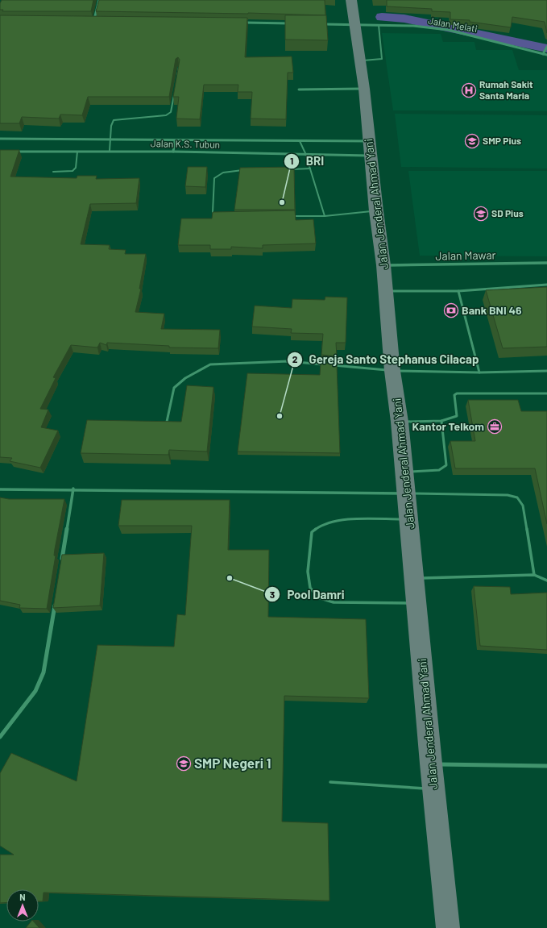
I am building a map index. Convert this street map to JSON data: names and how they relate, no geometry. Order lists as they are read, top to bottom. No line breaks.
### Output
{"streets":{"main road":["Jalan Jenderal Ahmad Yani"],"street":["Jalan Melati","Jalan K.S. Tubun","Jalan Mawar"]},"crossings":[["Jalan Melati","Jalan Jenderal Ahmad Yani"],["Jalan K.S. Tubun","Jalan Jenderal Ahmad Yani"],["Jalan Jenderal Ahmad Yani","Jalan Mawar"]],"places":{"hospital":["Rumah Sakit Santa Maria"],"school or university":["SMP Pius","SD Pius","SMP Negeri 1"],"other":["BRI","Gereja Santo Stephanus Cilacap","Pool Damri"],"bank":["Bank BNI 46"],"office":["Kantor Telkom"]},"north":"top"}
